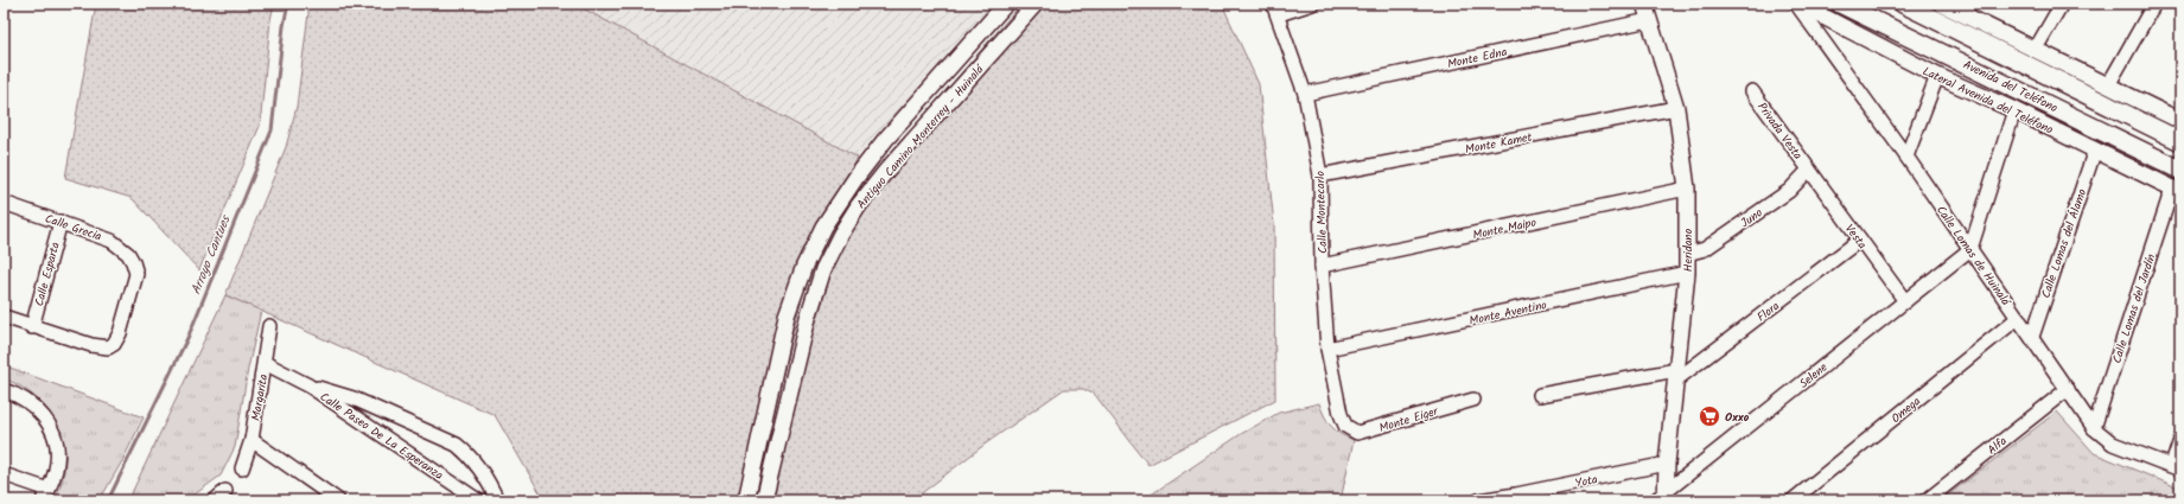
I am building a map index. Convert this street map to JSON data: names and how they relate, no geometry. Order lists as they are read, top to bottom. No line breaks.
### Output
{"streets":{"main road":["Avenida del Teléfono"],"street":["Monte Edna","Lateral Avenida del Teléfono","Privada Vesta","Antiguo Camino Monterrey - Huinalá","Monte Kamet","Calle Montecarlo","Juno","Calle Grecia","Monte Maipo","Vesta","Calle Lomas del Álamo","Heridano","Calle Lomas de Huinalá","Calle Esparta","Calle Lomas del Jardín","Flora","Monte Aventino","Selene","Margarita","Omega","Monte Eiger","Calle Paseo De La Esperanza","Alfa","Yota"]},"crossings":[["Monte Edna","Calle Montecarlo"],["Monte Edna","Heridano"],["Lateral Avenida del Teléfono","Calle Lomas del Álamo"],["Lateral Avenida del Teléfono","Calle Lomas de Huinalá"],["Lateral Avenida del Teléfono","Calle Lomas del Jardín"],["Privada Vesta","Juno"],["Privada Vesta","Vesta"],["Monte Kamet","Calle Montecarlo"],["Monte Kamet","Heridano"],["Calle Montecarlo","Monte Maipo"],["Calle Montecarlo","Monte Aventino"],["Calle Montecarlo","Monte Eiger"],["Juno","Vesta"],["Juno","Heridano"],["Calle Grecia","Calle Esparta"],["Monte Maipo","Heridano"],["Vesta","Flora"],["Vesta","Selene"],["Calle Lomas del Álamo","Calle Lomas de Huinalá"],["Heridano","Flora"],["Heridano","Monte Aventino"],["Heridano","Selene"],["Heridano","Yota"],["Calle Lomas de Huinalá","Calle Lomas del Jardín"],["Calle Lomas de Huinalá","Selene"],["Calle Lomas de Huinalá","Omega"],["Calle Lomas de Huinalá","Alfa"],["Margarita","Calle Paseo De La Esperanza"]],"water":["Arroyo Cantues"],"places":{"supermarket":["Oxxo"]}}
